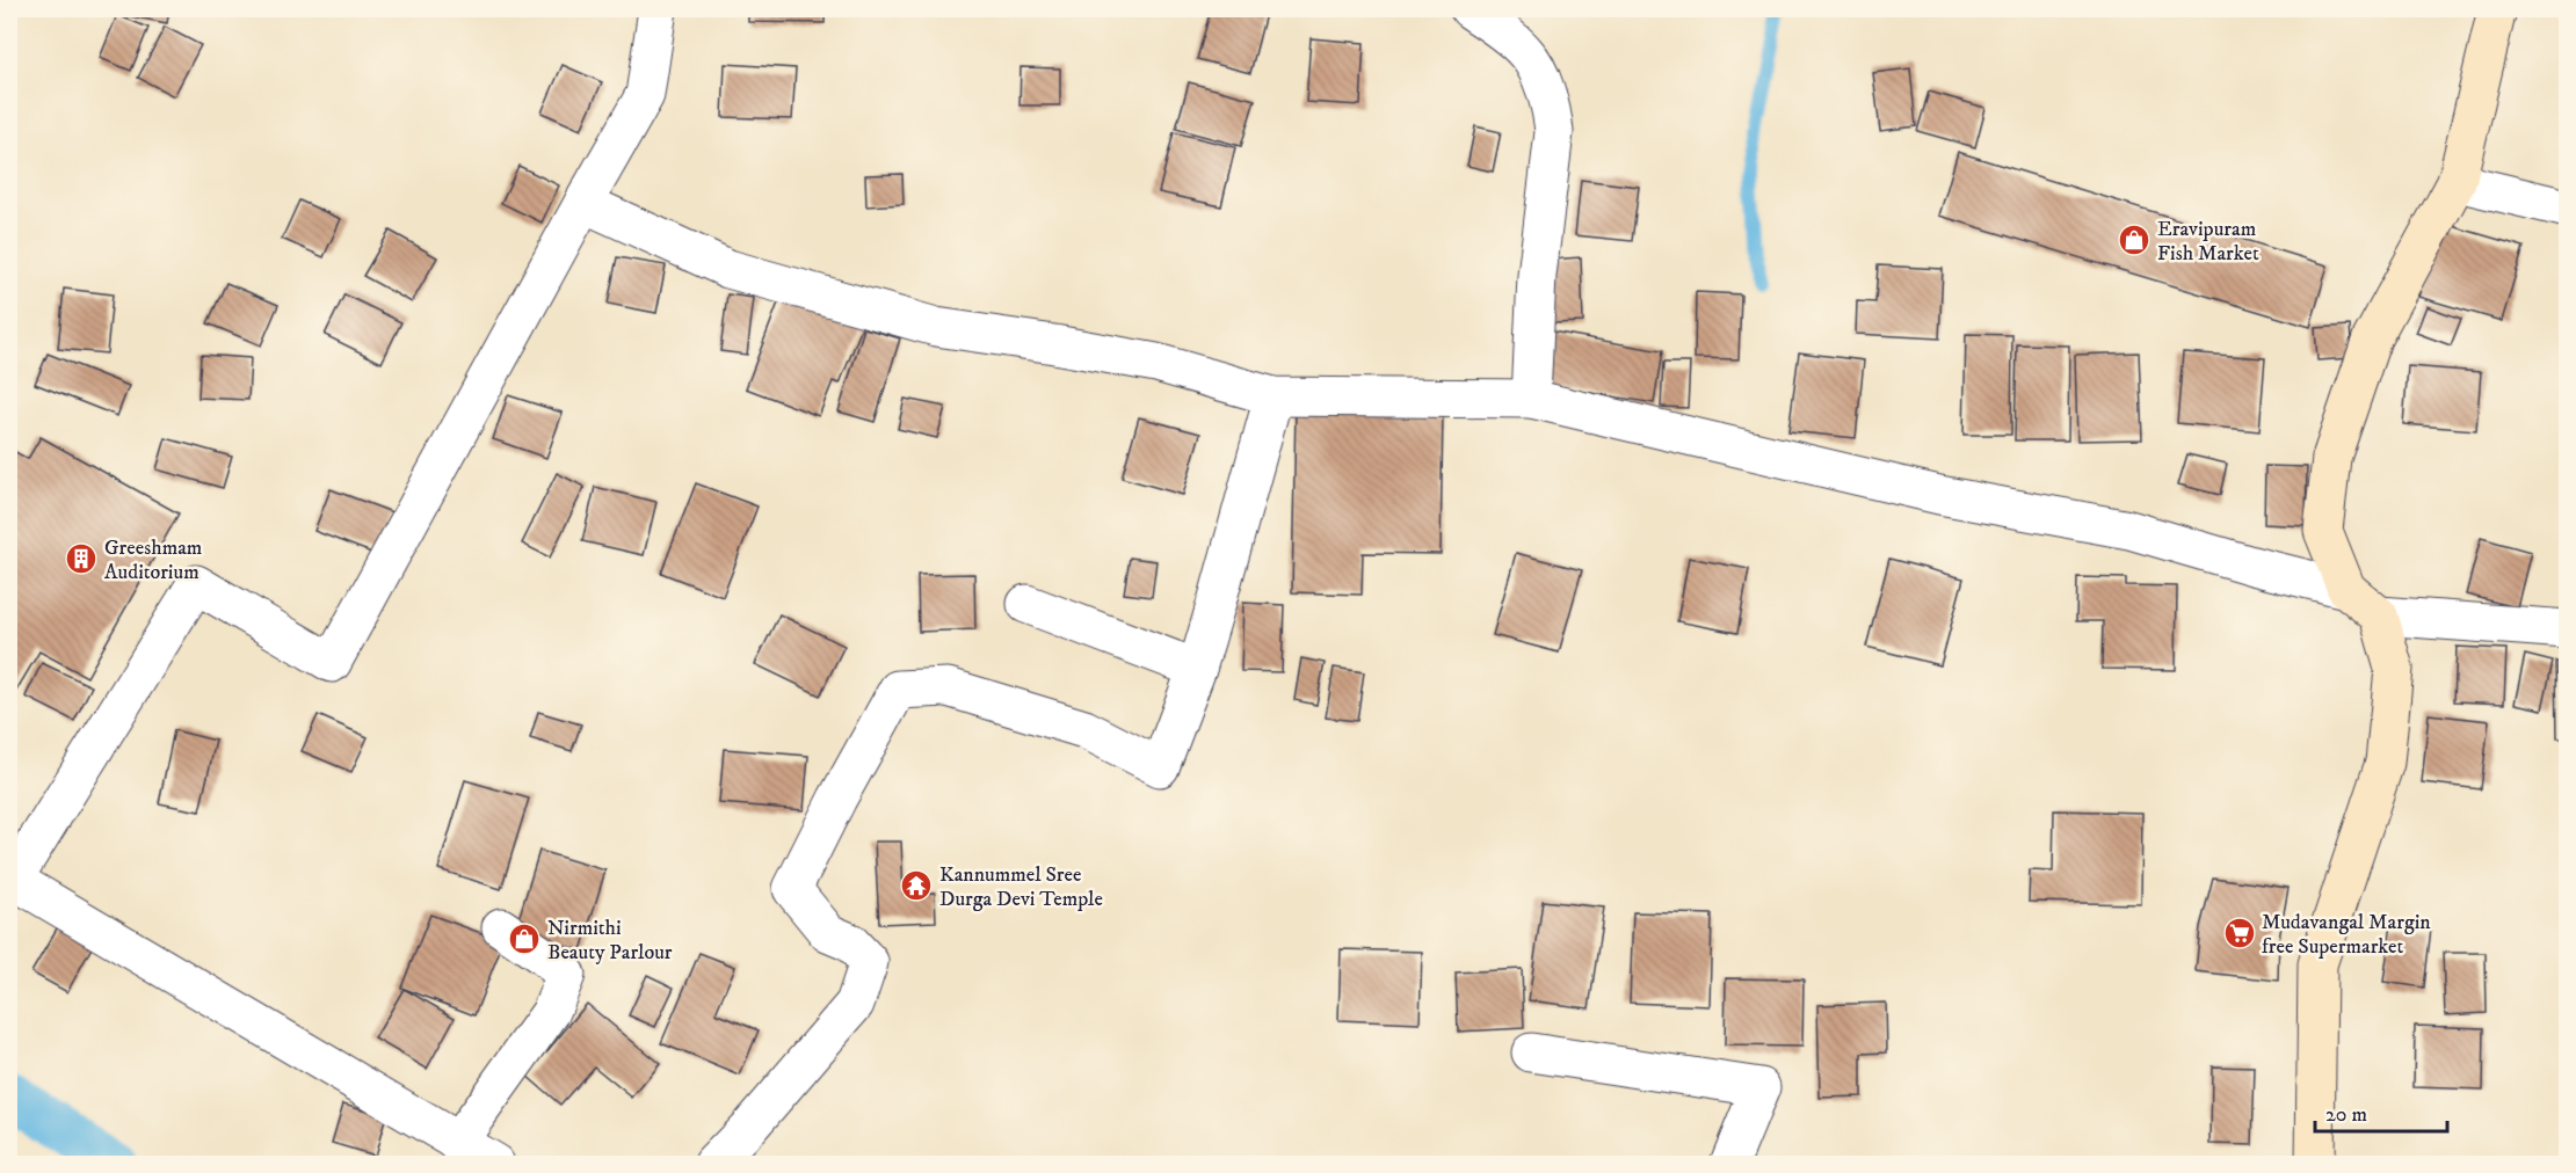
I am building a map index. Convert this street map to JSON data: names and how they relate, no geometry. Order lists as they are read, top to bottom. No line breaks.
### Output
{"places":{"shop":["Eravipuram Fish Market","Nirmithi Beauty Parlour"],"building":["Greeshmam Auditorium"],"temple":["Kannummel Sree Durga Devi Temple"],"supermarket":["Mudavangal Margin free Supermarket"]},"scale_bar":"20 m"}
